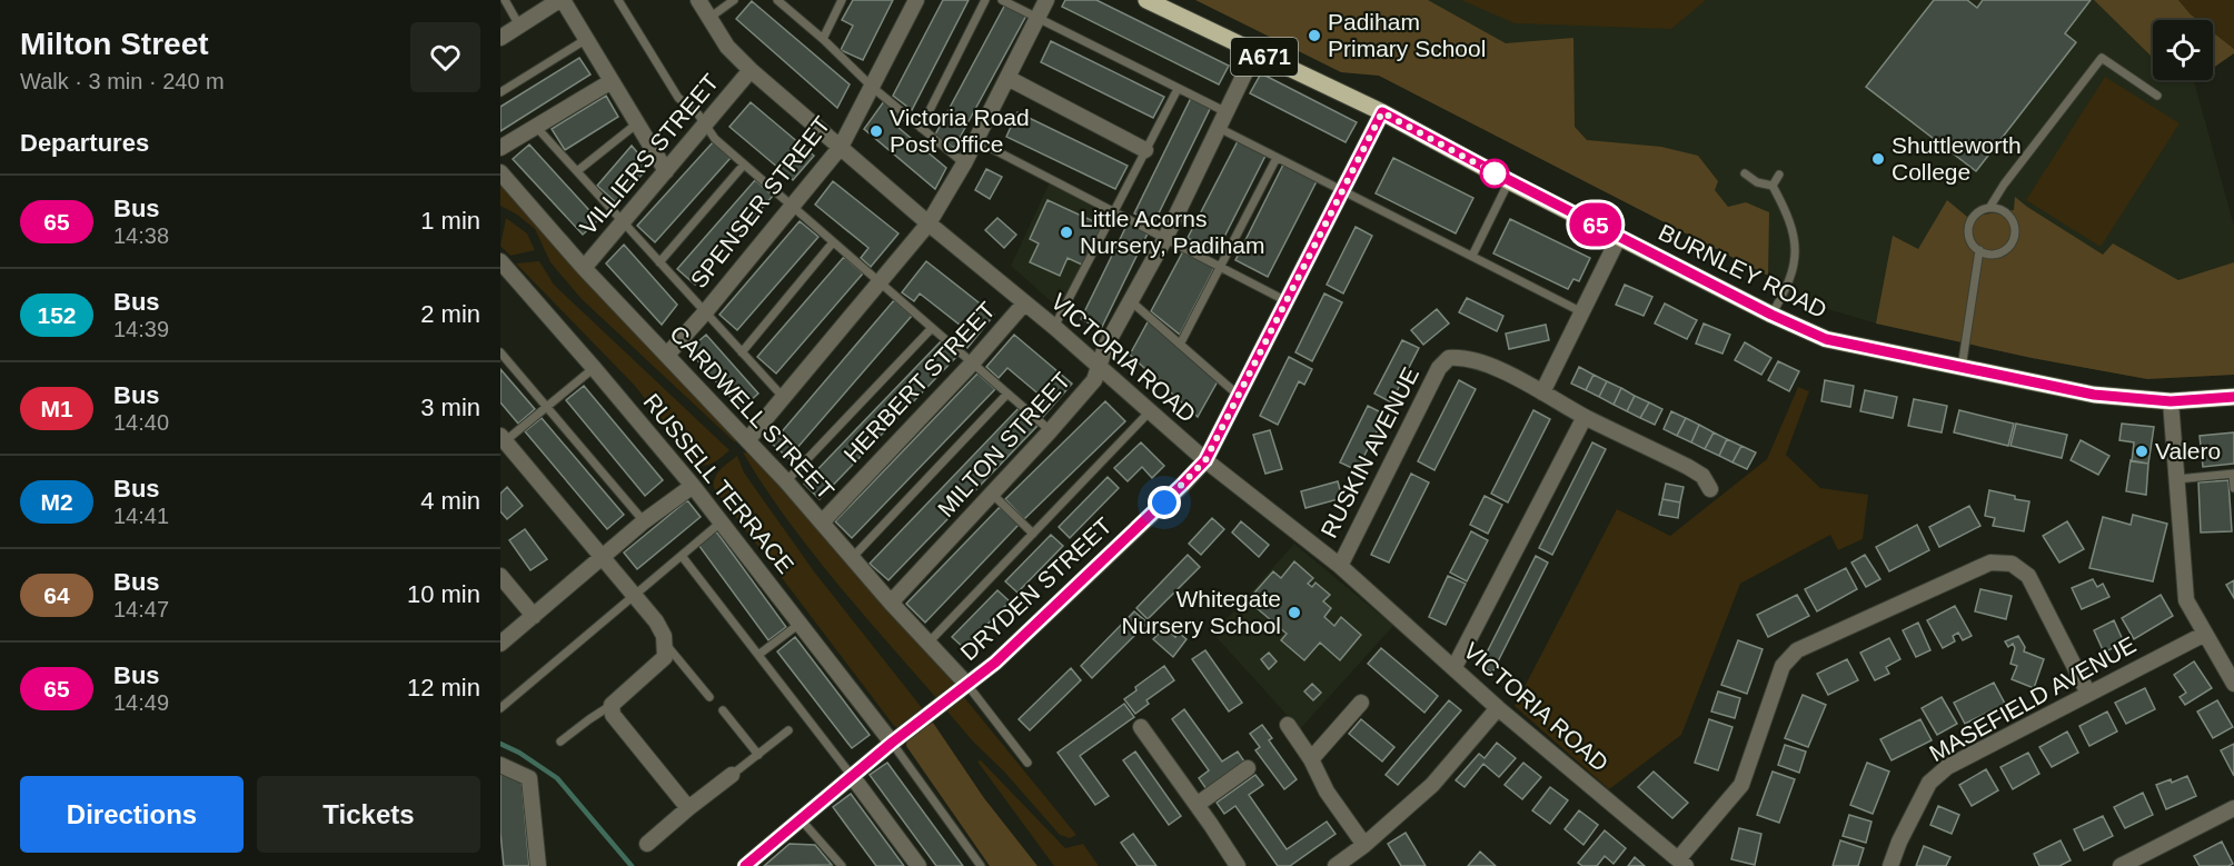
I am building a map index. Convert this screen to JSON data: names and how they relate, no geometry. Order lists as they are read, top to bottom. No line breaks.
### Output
{"streets":{"main road":["A671","BURNLEY ROAD"],"street":["VILLIERS STREET","SPENSER STREET","VICTORIA ROAD","HERBERT STREET","CARDWELL STREET","MILTON STREET","RUSKIN AVENUE","RUSSELL TERRACE","DRYDEN STREET","MASEFIELD AVENUE"]},"crossings":[["A671","BURNLEY ROAD"],["VILLIERS STREET","VICTORIA ROAD"],["VILLIERS STREET","CARDWELL STREET"],["SPENSER STREET","VICTORIA ROAD"],["SPENSER STREET","CARDWELL STREET"],["BURNLEY ROAD","MILTON STREET"],["BURNLEY ROAD","DRYDEN STREET"],["VICTORIA ROAD","HERBERT STREET"],["VICTORIA ROAD","MILTON STREET"],["VICTORIA ROAD","RUSKIN AVENUE"],["VICTORIA ROAD","DRYDEN STREET"],["HERBERT STREET","CARDWELL STREET"],["CARDWELL STREET","MILTON STREET"],["CARDWELL STREET","DRYDEN STREET"],["RUSSELL TERRACE","DRYDEN STREET"]],"places":["Padiham Primary School","Victoria Road Post Office","Shuttleworth College","Little Acorns Nursery, Padiham","Valero","Whitegate Nursery School"],"lines":["bus line 65"],"page":{"heading":[["Milton Street","Walk · 3 min · 240 m"],"Departures"],"on_map":"65","list":[{"mark":"65","name":"Bus","note":"14:38","value":"1 min"},{"mark":"152","name":"Bus","note":"14:39","value":"2 min"},{"mark":"M1","name":"Bus","note":"14:40","value":"3 min"},{"mark":"M2","name":"Bus","note":"14:41","value":"4 min"},{"mark":"64","name":"Bus","note":"14:47","value":"10 min"},{"mark":"65","name":"Bus","note":"14:49","value":"12 min"}],"buttons":["Directions","Tickets"]}}
